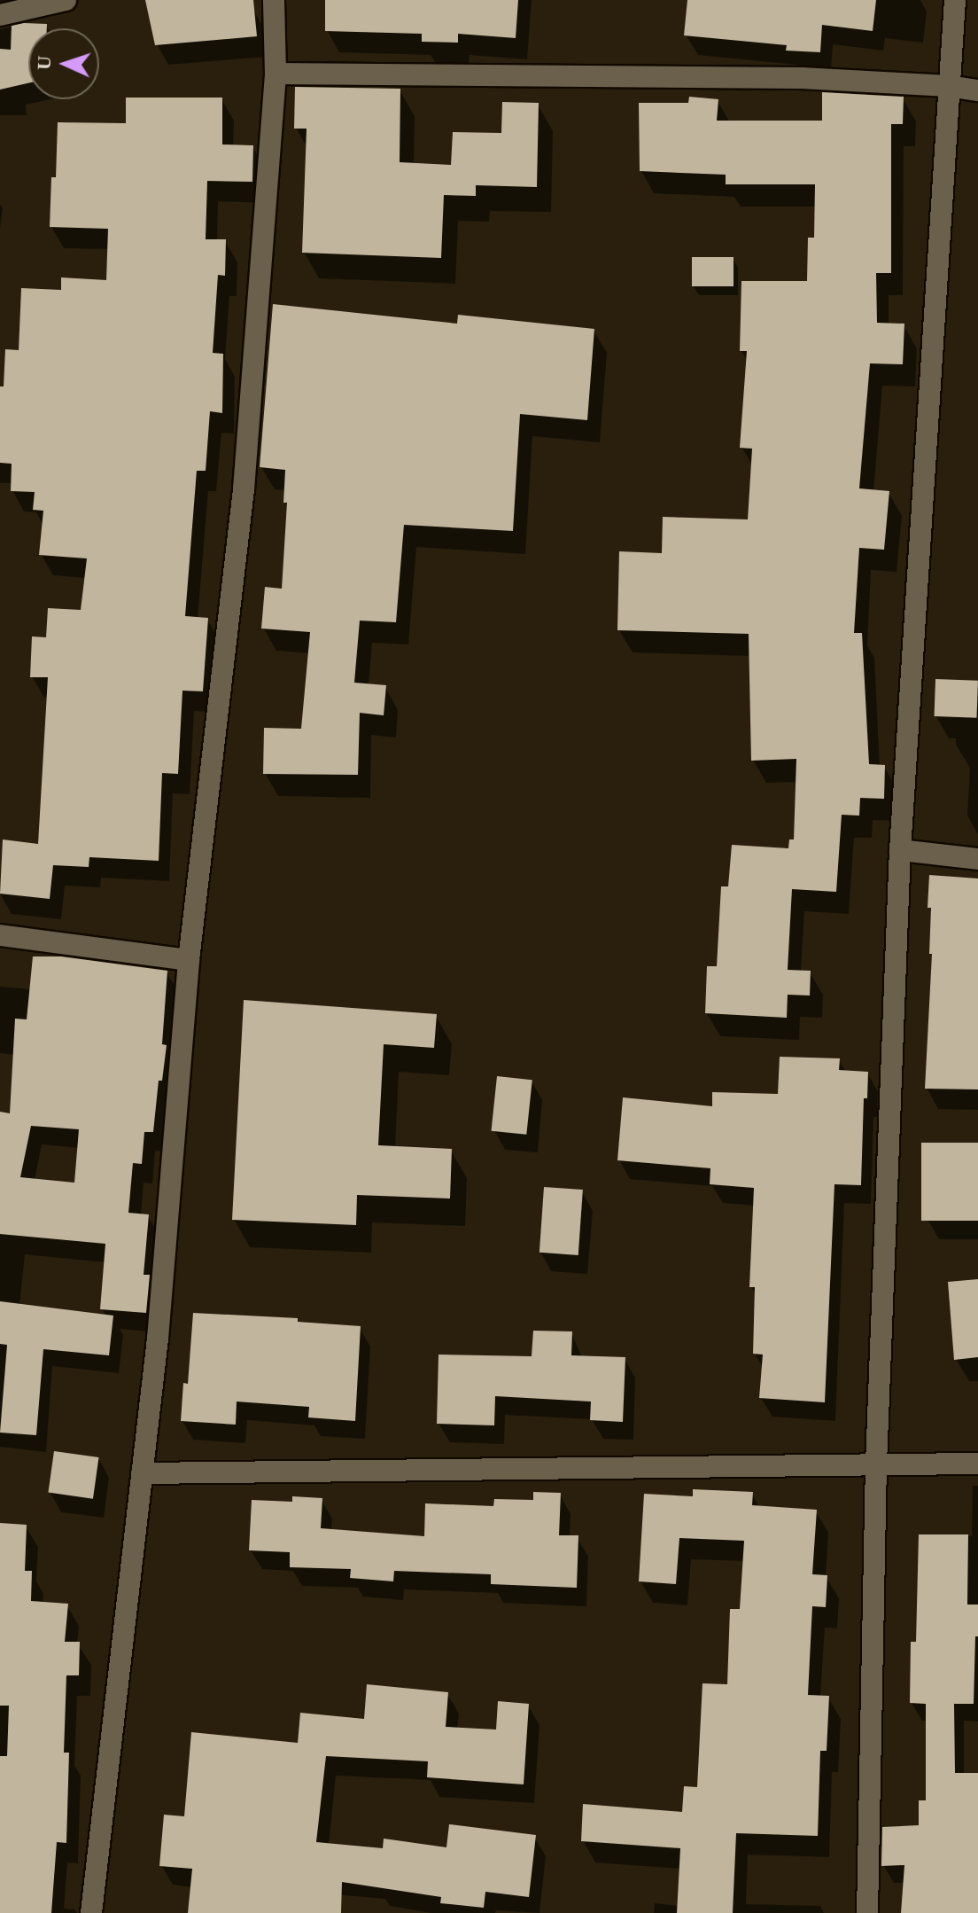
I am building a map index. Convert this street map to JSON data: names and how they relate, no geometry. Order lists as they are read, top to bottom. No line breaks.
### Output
{"north":"left"}
